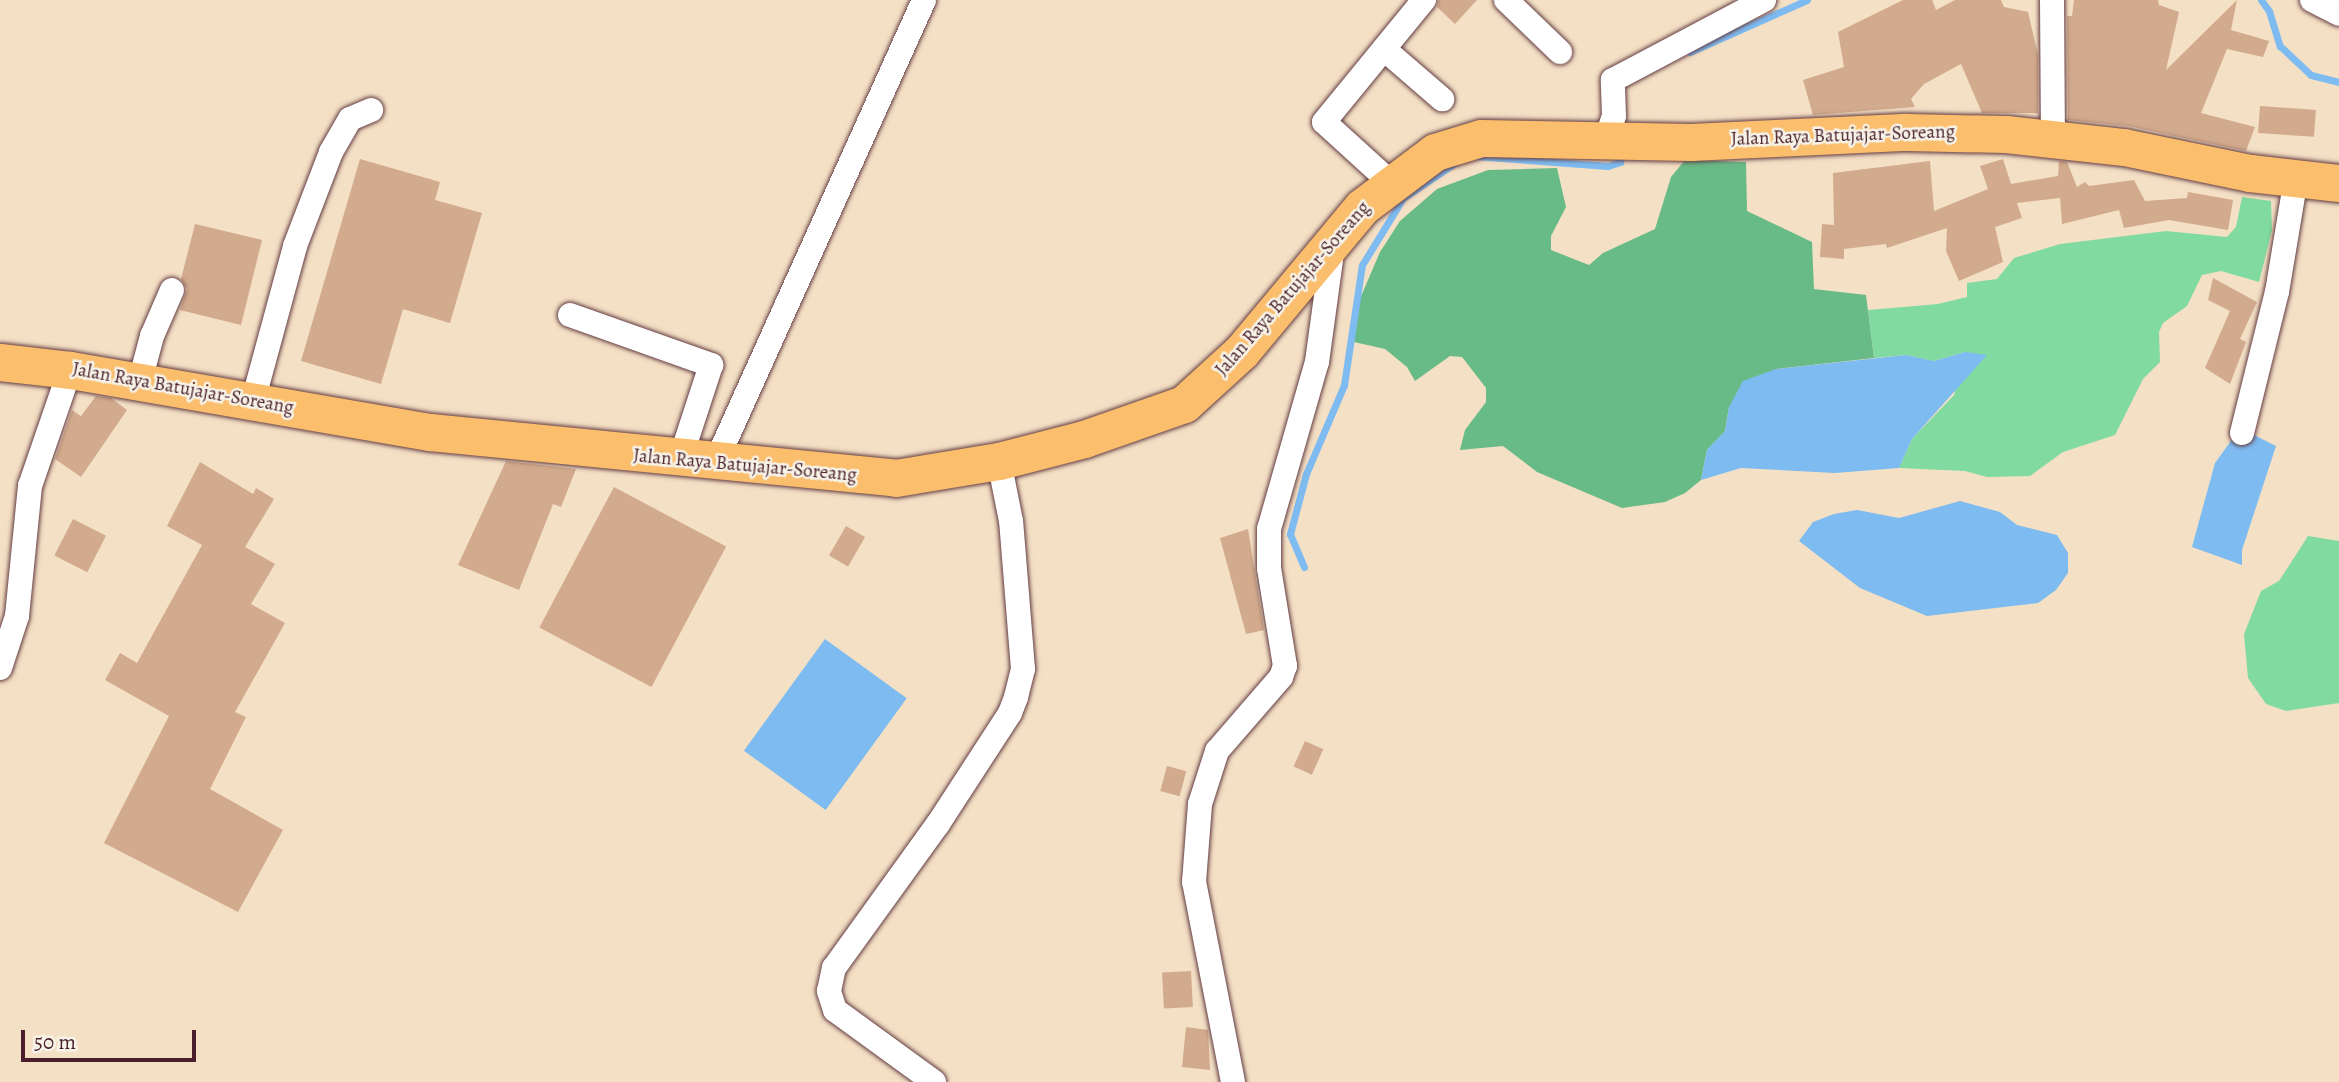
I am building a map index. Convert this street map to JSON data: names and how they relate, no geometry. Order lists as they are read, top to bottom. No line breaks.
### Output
{"streets":{"highway":["Jalan Raya Batujajar-Soreang"]},"scale_bar":"50 m"}
